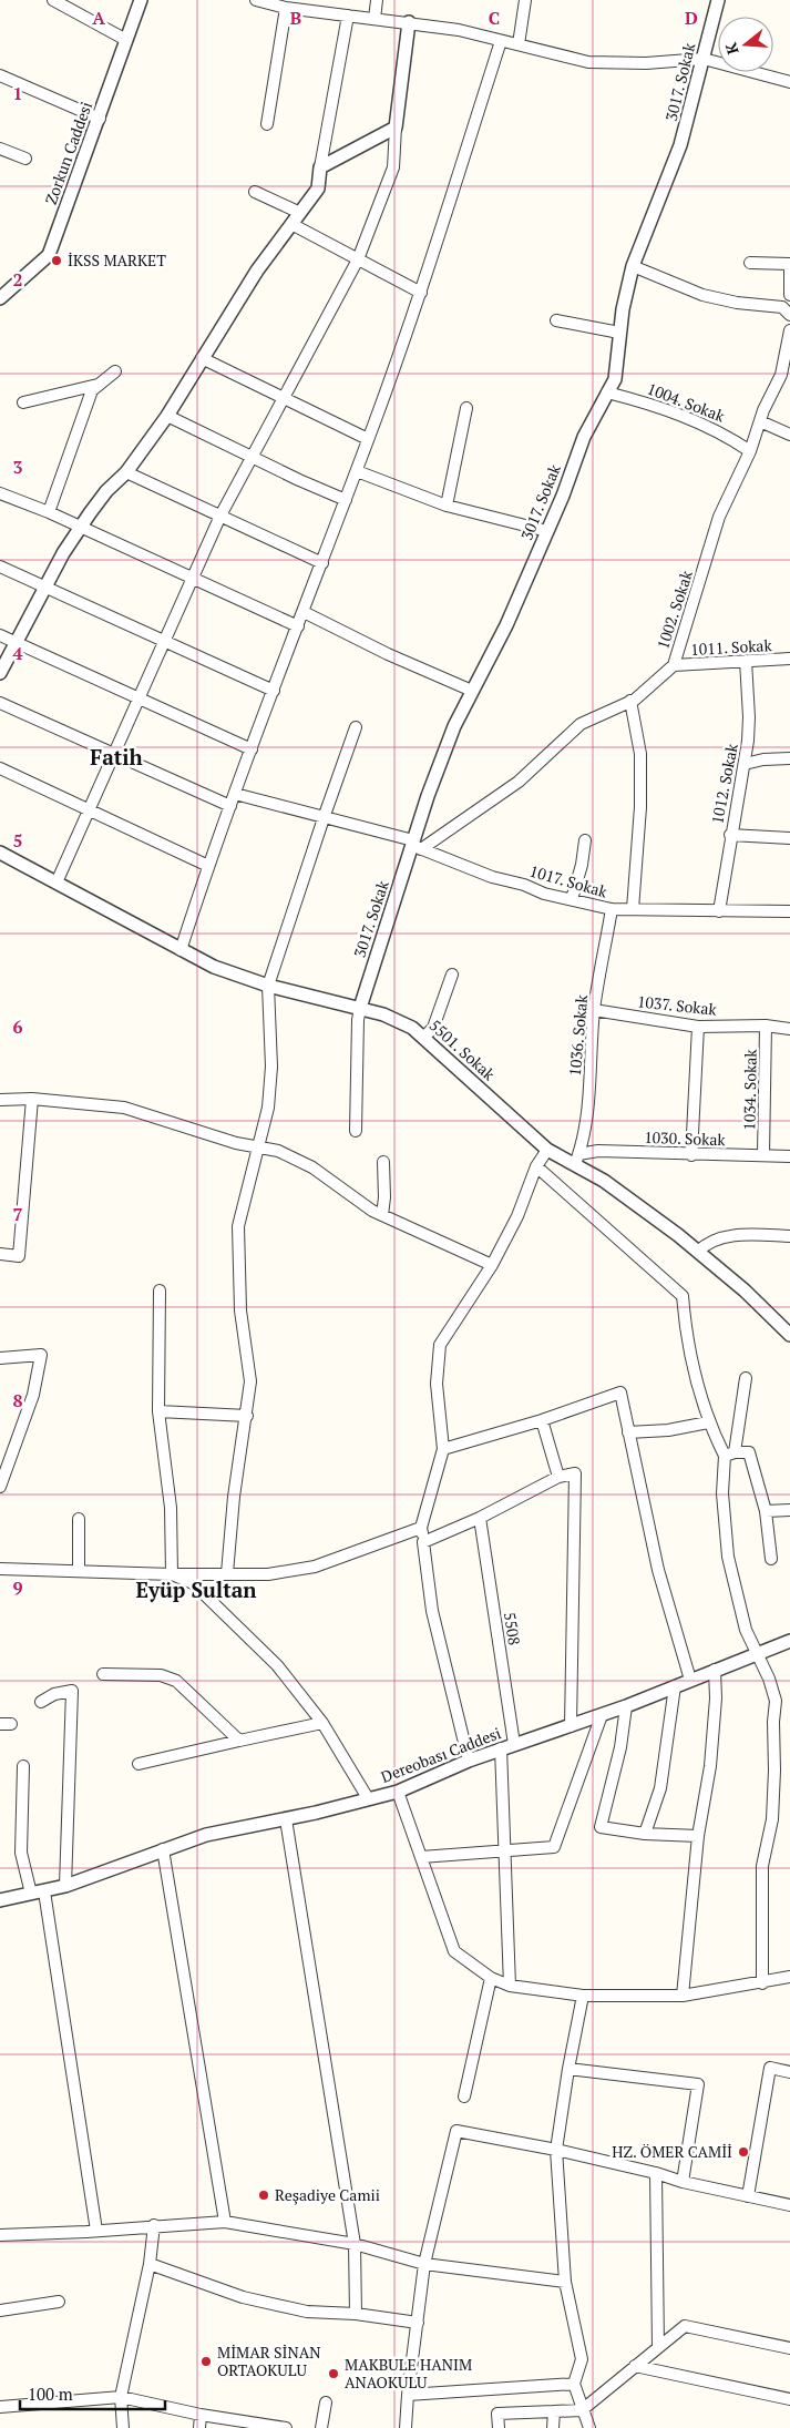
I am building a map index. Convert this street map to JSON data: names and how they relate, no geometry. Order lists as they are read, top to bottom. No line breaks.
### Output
{"streets":{"street":["3017. Sokak","Zorkun Caddesi","1004. Sokak","1002. Sokak","1011. Sokak","1012. Sokak","1017. Sokak","1037. Sokak","1036. Sokak","5501. Sokak","1034. Sokak","1030. Sokak","5508","Dereobası Caddesi"]},"crossings":[["3017. Sokak","1004. Sokak"],["3017. Sokak","1002. Sokak"],["3017. Sokak","1017. Sokak"],["3017. Sokak","5501. Sokak"],["1004. Sokak","1002. Sokak"],["1002. Sokak","1011. Sokak"],["1002. Sokak","1017. Sokak"],["1011. Sokak","1012. Sokak"],["1012. Sokak","1017. Sokak"],["1017. Sokak","1036. Sokak"],["1037. Sokak","1036. Sokak"],["1037. Sokak","1034. Sokak"],["1036. Sokak","5501. Sokak"],["1036. Sokak","1030. Sokak"],["5501. Sokak","1030. Sokak"],["1034. Sokak","1030. Sokak"],["5508","Dereobası Caddesi"]],"districts":["Fatih","Eyüp Sultan"],"places":["İKSS MARKET","HZ. ÖMER CAMİİ","Reşadiye Camii","MİMAR SİNAN ORTAOKULU","MAKBULE HANIM ANAOKULU"],"scale_bar":"100 m","north":"left","grid":{"columns":["A","B","C","D"],"rows":["1","2","3","4","5","6","7","8","9"]}}
